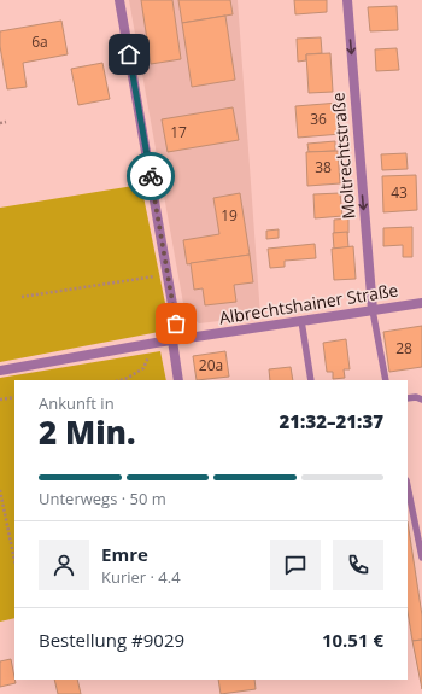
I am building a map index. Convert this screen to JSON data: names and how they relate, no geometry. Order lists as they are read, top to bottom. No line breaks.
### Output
{"streets":{"street":["Moltrechtstraße","Albrechtshainer Straße"]},"crossings":[["Moltrechtstraße","Albrechtshainer Straße"]],"one_way":["Moltrechtstraße"],"house_numbers":["6a","36","17","38","43","19","28","20a"],"page":{"heading":["2 Min.","Ankunft in","21:32–21:37"],"panel":["Emre","Kurier · 4.4","Bestellung #9029","10.51 €"],"bar":"Unterwegs · 50 m"}}
